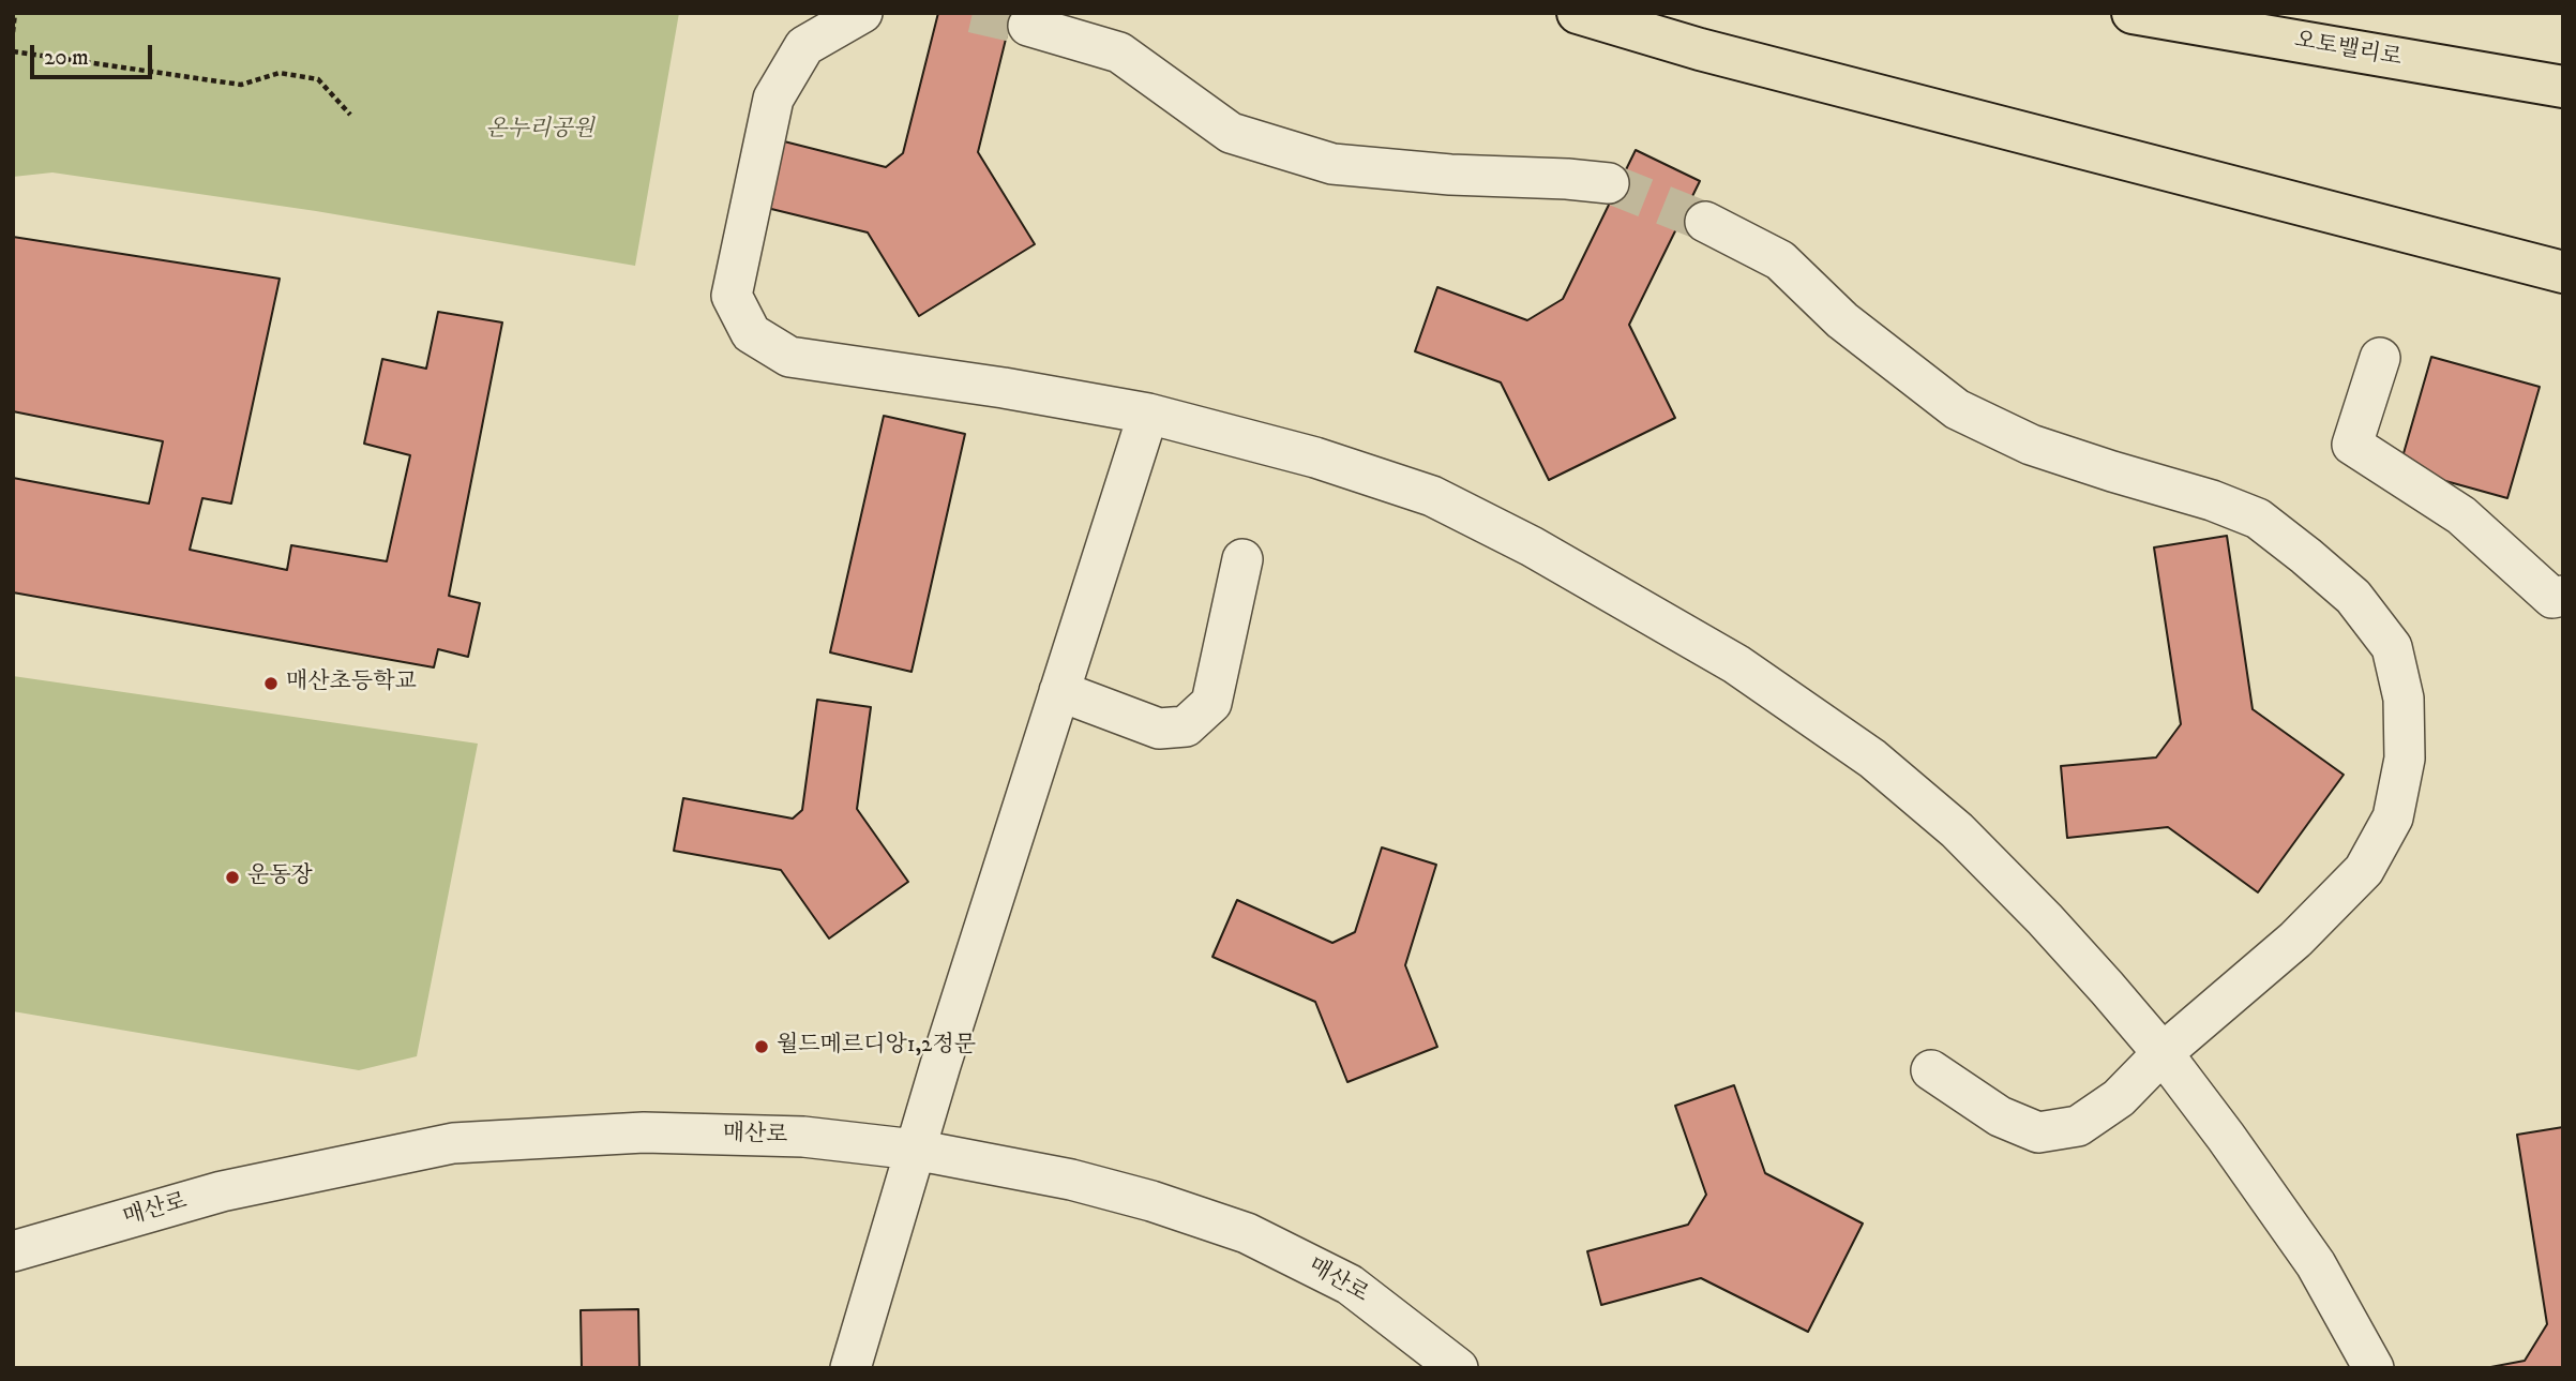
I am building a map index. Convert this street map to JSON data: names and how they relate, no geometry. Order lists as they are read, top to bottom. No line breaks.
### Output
{"streets":{"highway":["오토밸리로"],"street":["매산로"]},"parks":["온누리공원"],"places":["매산초등학교","운동장","월드메르디앙1,2정문"],"scale_bar":"20 m"}
